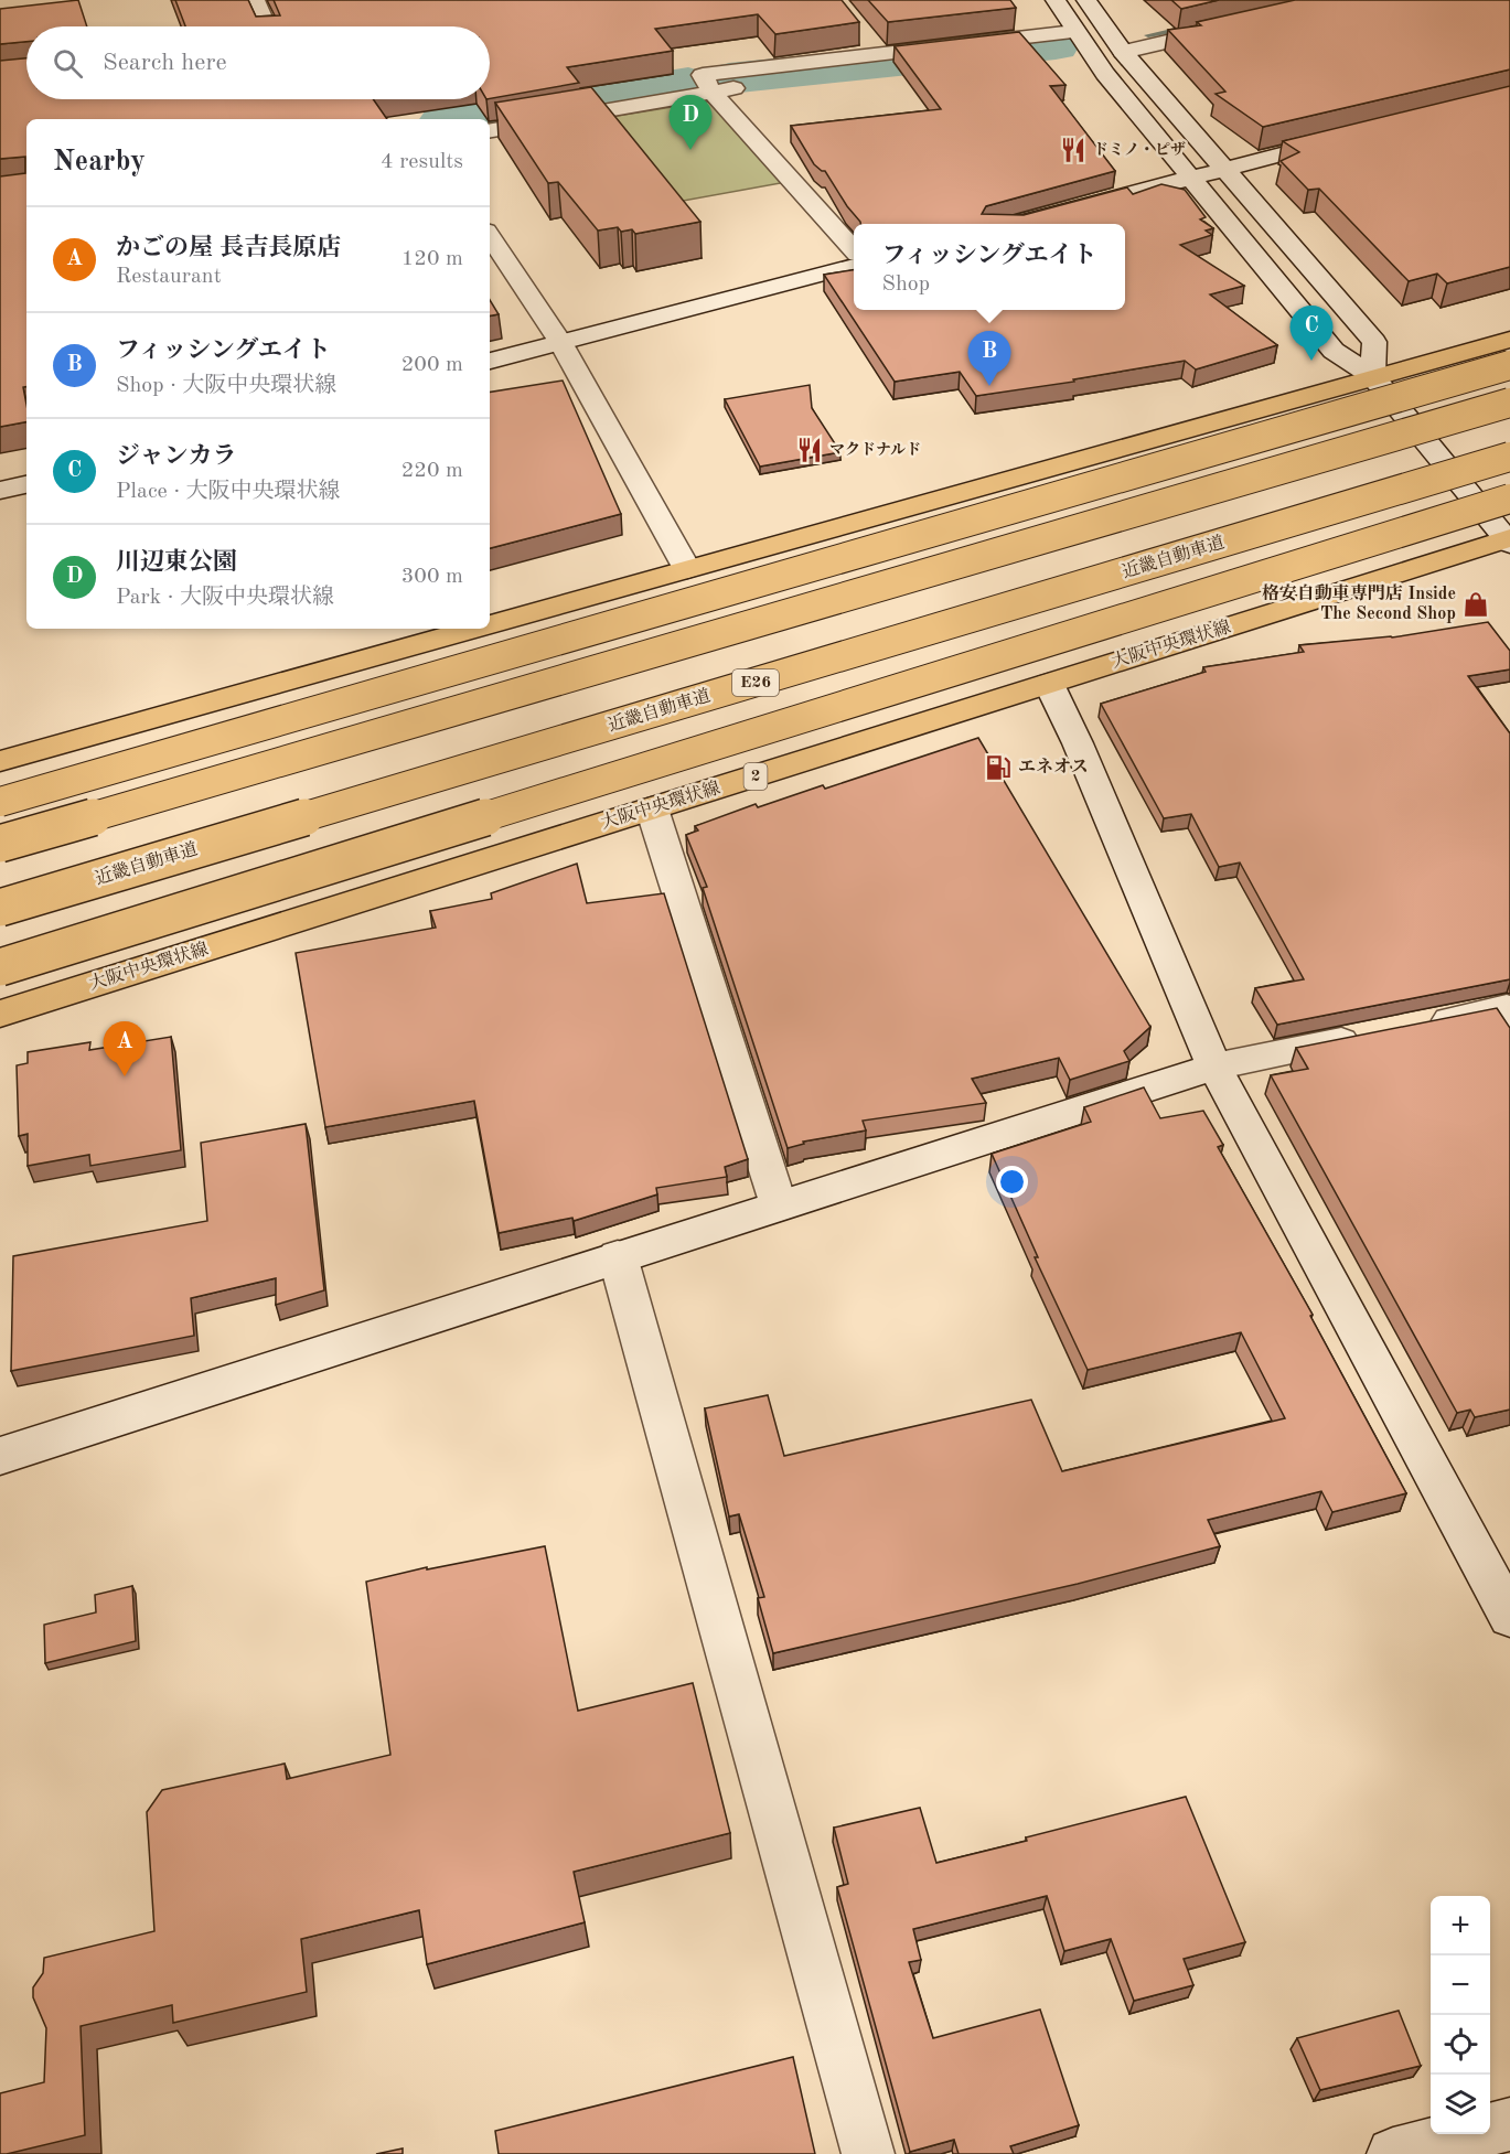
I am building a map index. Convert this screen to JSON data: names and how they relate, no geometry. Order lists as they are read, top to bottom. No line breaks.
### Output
{"streets":{"main road":["近畿自動車道","大阪中央環状線","E26","2"]},"places":{"restaurant":["ドミノ・ピザ","マクドナルド"],"shop":["格安自動車専門店 Inside The Second Shop"],"fuel station":["エネオス"]},"page":{"search":"Search here","pins":["D","C","B","A"],"heading":["Nearby","4 results"],"list":[{"mark":"A","name":"かごの屋 長吉長原店","note":"Restaurant","value":"120 m"},{"mark":"B","name":"フィッシングエイト","note":"Shop · 大阪中央環状線","value":"200 m"},{"mark":"C","name":"ジャンカラ","note":"Place · 大阪中央環状線","value":"220 m"},{"mark":"D","name":"川辺東公園","note":"Park · 大阪中央環状線","value":"300 m"}],"popup":["フィッシングエイト","Shop"],"map_buttons":["+","−"]}}
